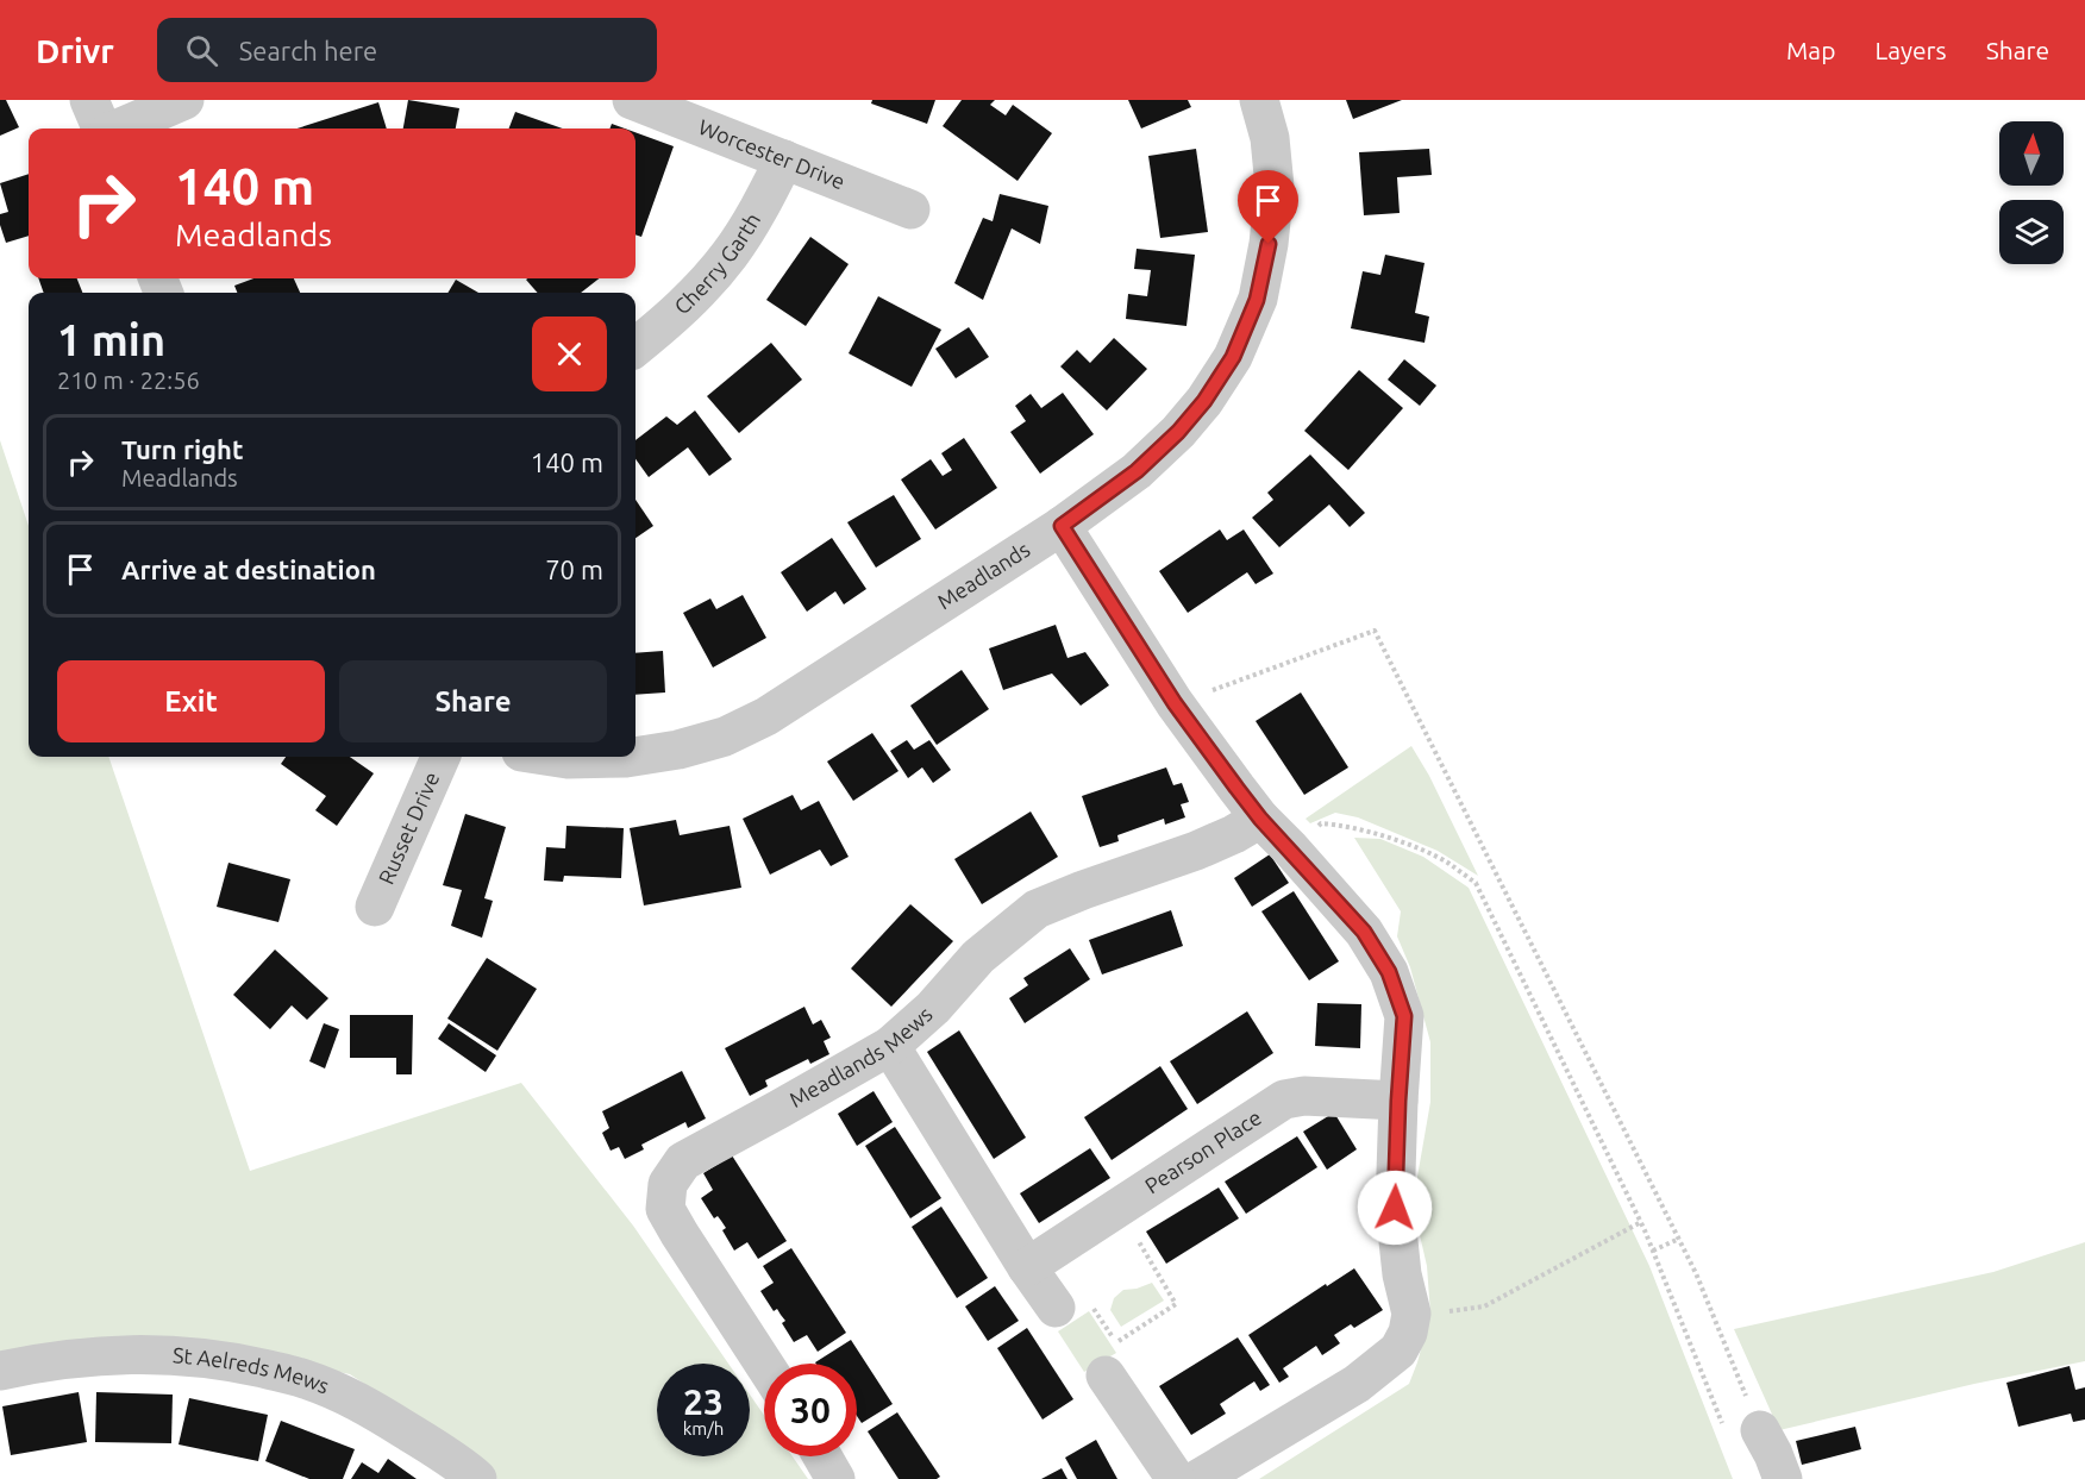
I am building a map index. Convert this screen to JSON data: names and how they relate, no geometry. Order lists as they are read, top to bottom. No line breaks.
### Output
{"streets":{"street":["Worcester Drive","Cherry Garth","Meadlands","Russet Drive","Meadlands Mews","Pearson Place","St Aelreds Mews"]},"crossings":[["Worcester Drive","Cherry Garth"]],"north":"top","page":{"header":"Drivr","search":"Search here","nav":["Map","Layers","Share"],"turn":["140 m","Meadlands"],"heading":["1 min","210 m · 22:56"],"list":[{"name":"Turn right","note":"Meadlands","value":"140 m"},{"name":"Arrive at destination","value":"70 m"}],"buttons":["Exit","Share"],"speed":"23 km/h","limit":"30"}}
